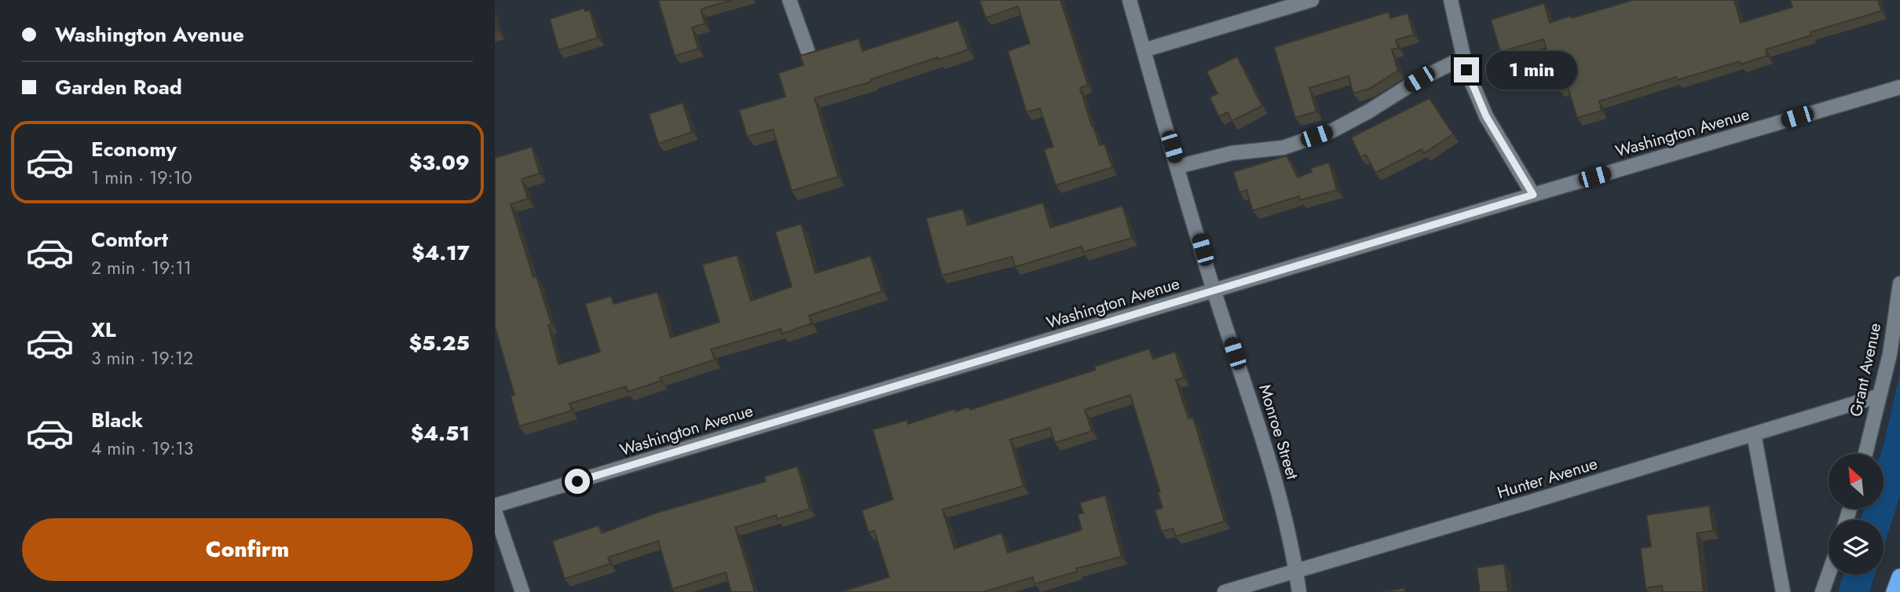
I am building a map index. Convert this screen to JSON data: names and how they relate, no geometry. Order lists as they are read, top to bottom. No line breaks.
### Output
{"streets":{"street":["Washington Avenue","Grant Avenue","Monroe Street","Hunter Avenue"]},"crossings":[["Washington Avenue","Monroe Street"],["Grant Avenue","Hunter Avenue"],["Monroe Street","Hunter Avenue"]],"north":"top left","page":{"banner":["Washington Avenue","Garden Road"],"bubble":"1 min","list":[{"name":"Economy","note":"1 min · 19:10","value":"$3.09"},{"name":"Comfort","note":"2 min · 19:11","value":"$4.17"},{"name":"XL","note":"3 min · 19:12","value":"$5.25"},{"name":"Black","note":"4 min · 19:13","value":"$4.51"}],"buttons":"Confirm"}}
